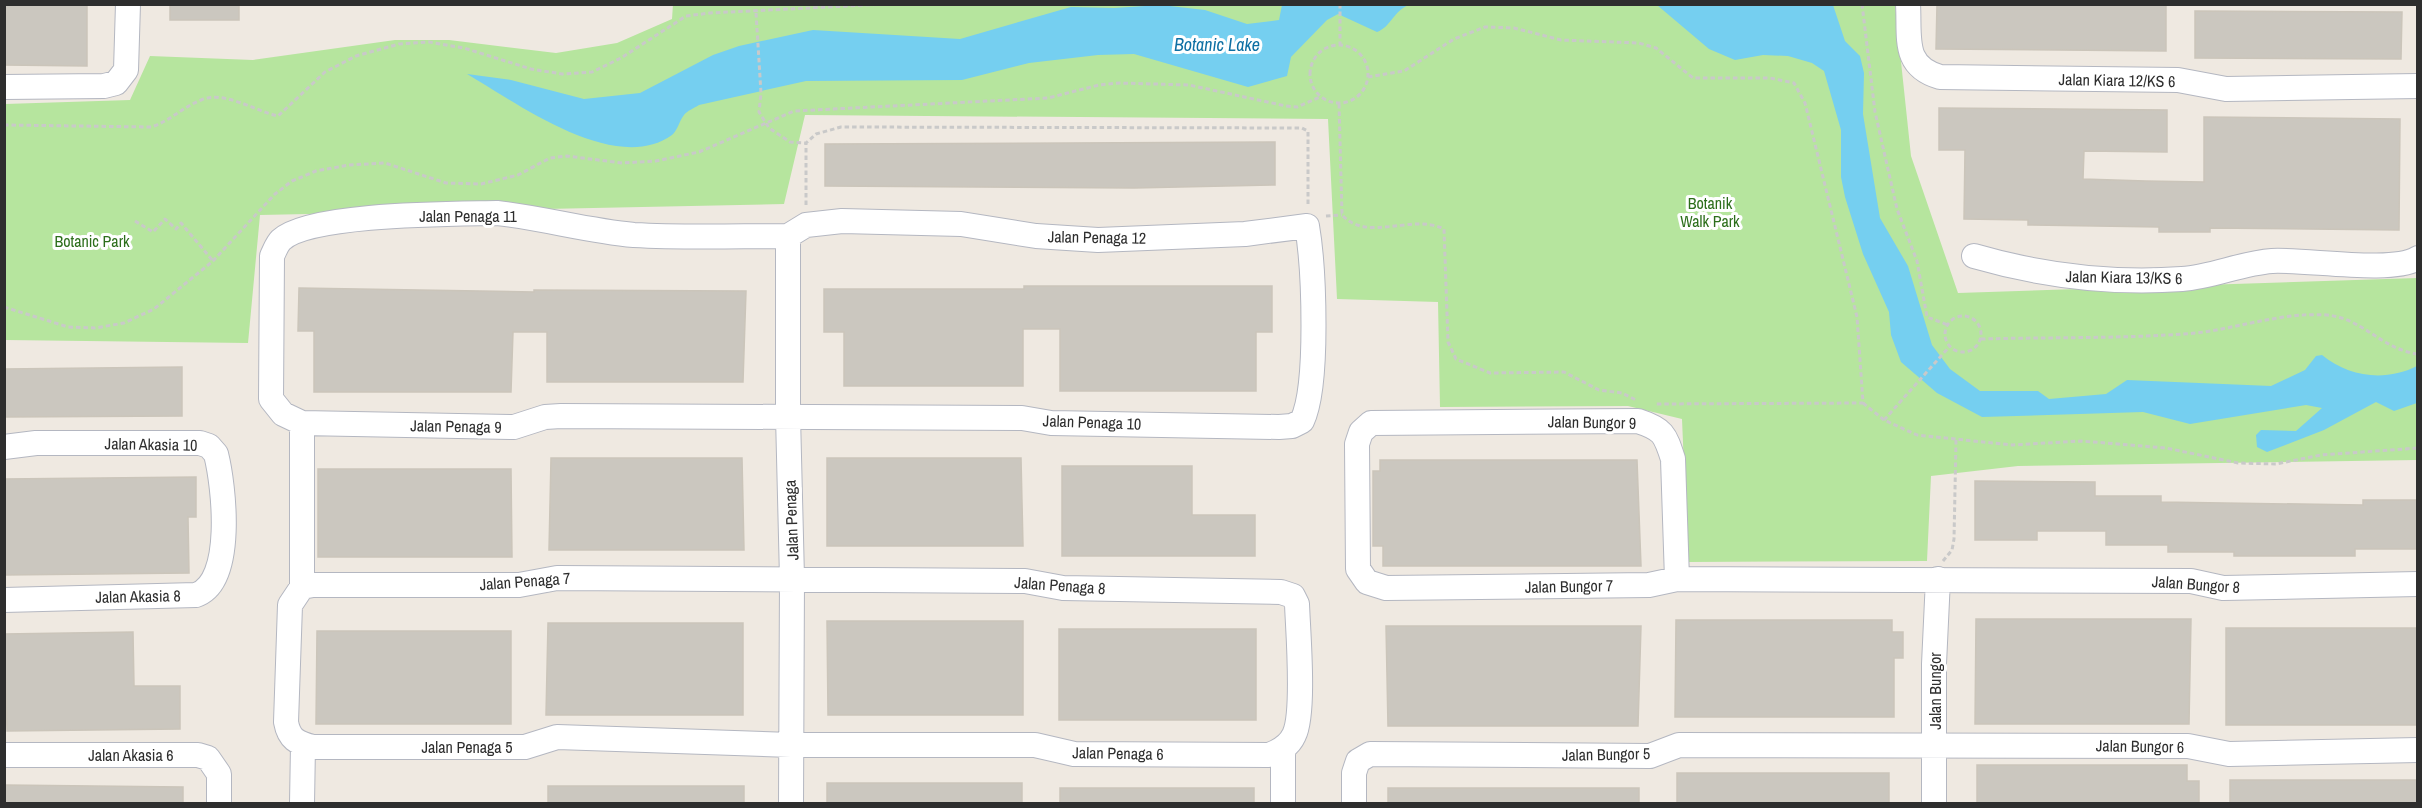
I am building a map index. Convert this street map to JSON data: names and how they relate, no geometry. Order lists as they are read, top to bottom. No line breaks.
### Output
{"streets":{"street":["Jalan Kiara 12/KS 6","Jalan Penaga 11","Jalan Penaga 12","Jalan Kiara 13/KS 6","Jalan Penaga 10","Jalan Bungor 9","Jalan Penaga 9","Jalan Akasia 10","Jalan Penaga","Jalan Penaga 7","Jalan Bungor 8","Jalan Penaga 8","Jalan Bungor 7","Jalan Akasia 8","Jalan Bungor","Jalan Bungor 6","Jalan Penaga 5","Jalan Penaga 6","Jalan Bungor 5","Jalan Akasia 6"]},"crossings":[["Jalan Penaga 11","Jalan Penaga 12"],["Jalan Penaga 11","Jalan Penaga 9"],["Jalan Penaga 11","Jalan Penaga"],["Jalan Penaga 12","Jalan Penaga 10"],["Jalan Penaga 12","Jalan Penaga"],["Jalan Penaga 10","Jalan Penaga 9"],["Jalan Penaga 10","Jalan Penaga"],["Jalan Bungor 9","Jalan Bungor 7"],["Jalan Penaga 9","Jalan Penaga"],["Jalan Akasia 10","Jalan Akasia 8"],["Jalan Penaga","Jalan Penaga 7"],["Jalan Penaga","Jalan Penaga 8"],["Jalan Penaga","Jalan Penaga 5"],["Jalan Penaga","Jalan Penaga 6"],["Jalan Penaga 7","Jalan Penaga 8"],["Jalan Bungor 8","Jalan Bungor 7"],["Jalan Bungor 8","Jalan Bungor"],["Jalan Penaga 8","Jalan Penaga 6"],["Jalan Bungor 7","Jalan Bungor"],["Jalan Bungor","Jalan Bungor 6"],["Jalan Bungor","Jalan Bungor 5"],["Jalan Bungor 6","Jalan Bungor 5"],["Jalan Penaga 5","Jalan Penaga 6"]],"water":["Botanic Lake"],"parks":["Botanik Walk Park","Botanic Park"]}
